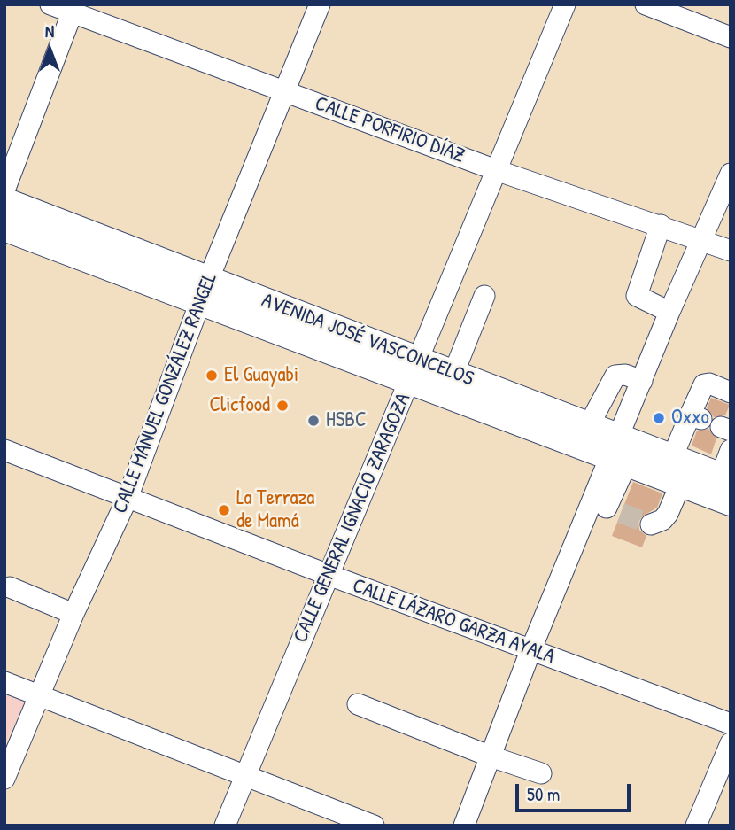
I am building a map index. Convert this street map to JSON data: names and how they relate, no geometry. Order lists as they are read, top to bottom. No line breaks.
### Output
{"streets":{"main road":["AVENIDA JOSÉ VASCONCELOS"],"street":["CALLE PORFIRIO DÍAZ","CALLE MANUEL GONZÁLEZ RANGEL","CALLE GENERAL IGNACIO ZARAGOZA","CALLE LÁZARO GARZA AYALA"]},"crossings":[["CALLE PORFIRIO DÍAZ","CALLE MANUEL GONZÁLEZ RANGEL"],["CALLE PORFIRIO DÍAZ","CALLE GENERAL IGNACIO ZARAGOZA"],["AVENIDA JOSÉ VASCONCELOS","CALLE MANUEL GONZÁLEZ RANGEL"],["AVENIDA JOSÉ VASCONCELOS","CALLE GENERAL IGNACIO ZARAGOZA"],["CALLE MANUEL GONZÁLEZ RANGEL","CALLE LÁZARO GARZA AYALA"],["CALLE GENERAL IGNACIO ZARAGOZA","CALLE LÁZARO GARZA AYALA"]],"places":["El Guayabi","Clicfood","Oxxo","HSBC","La Terraza de Mamá"],"scale_bar":"50 m","north":"top"}
